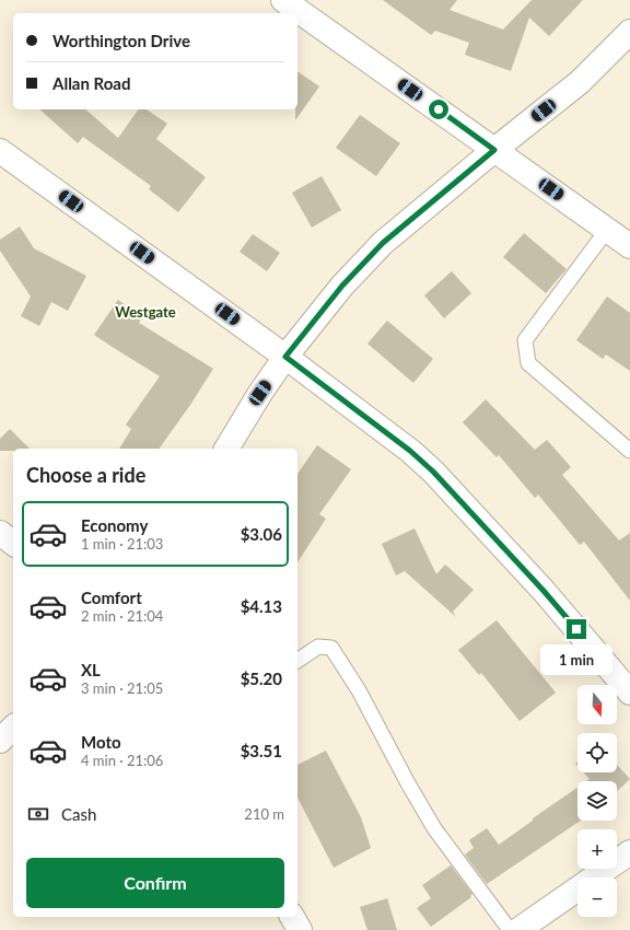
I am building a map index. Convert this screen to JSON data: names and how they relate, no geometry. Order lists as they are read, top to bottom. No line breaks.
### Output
{"districts":["Westgate"],"north":"bottom","page":{"banner":["Worthington Drive","Allan Road"],"heading":"Choose a ride","list":[{"name":"Economy","note":"1 min · 21:03","value":"$3.06"},{"name":"Comfort","note":"2 min · 21:04","value":"$4.13"},{"name":"XL","note":"3 min · 21:05","value":"$5.20"},{"name":"Moto","note":"4 min · 21:06","value":"$3.51"}],"bubble":"1 min","map_buttons":["+","−"],"pay":["Cash","210 m"],"buttons":"Confirm"}}
